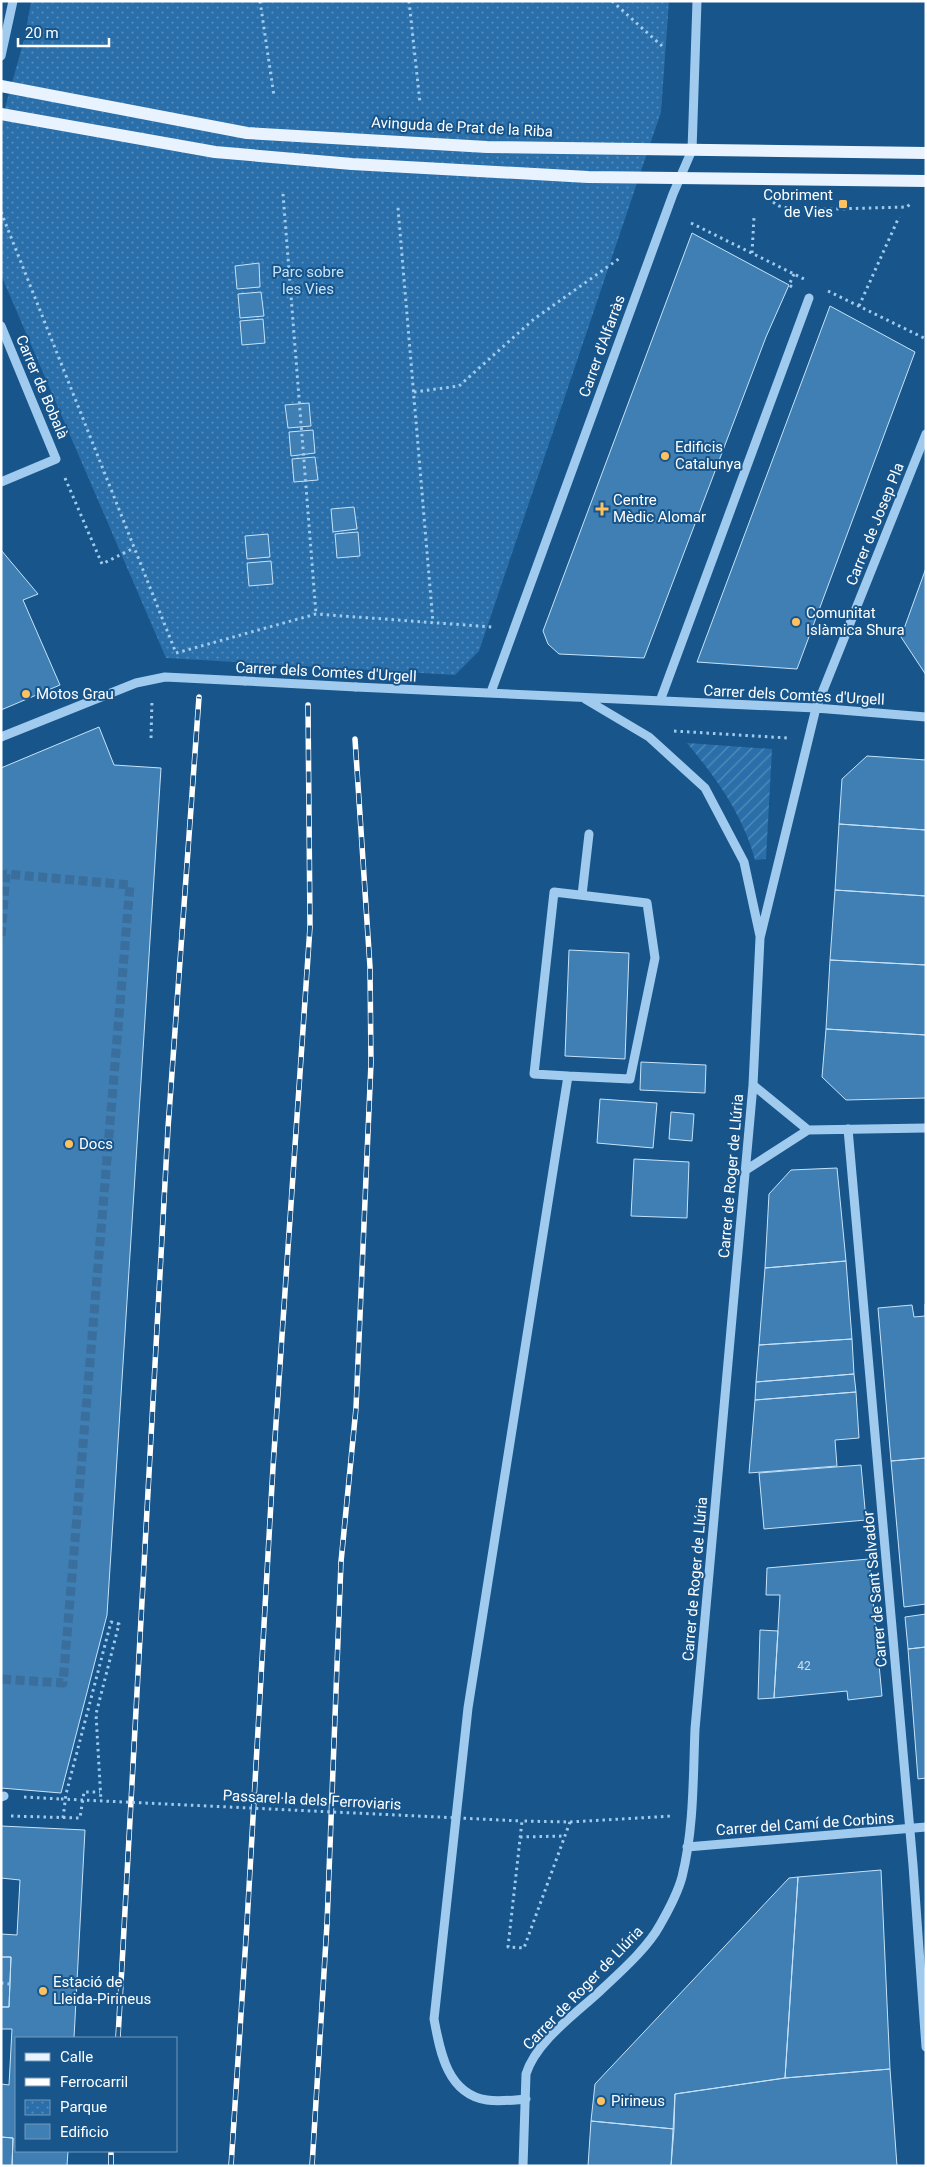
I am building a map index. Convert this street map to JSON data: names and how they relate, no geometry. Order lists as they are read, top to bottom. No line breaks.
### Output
{"streets":{"main road":["Avinguda de Prat de la Riba"],"street":["Carrer d'Alfarràs","Carrer de Bobalà","Carrer de Josep Pla","Carrer dels Comtes d'Urgell","Carrer de Roger de Llúria","Carrer de Sant Salvador","Carrer del Camí de Corbins"],"path":["Passarel·la dels Ferroviaris"]},"crossings":[["Avinguda de Prat de la Riba","Carrer d'Alfarràs"],["Carrer d'Alfarràs","Carrer dels Comtes d'Urgell"],["Carrer de Josep Pla","Carrer dels Comtes d'Urgell"],["Carrer de Josep Pla","Carrer de Roger de Llúria"],["Carrer dels Comtes d'Urgell","Carrer de Roger de Llúria"],["Carrer de Roger de Llúria","Passarel·la dels Ferroviaris"],["Carrer de Roger de Llúria","Carrer del Camí de Corbins"],["Carrer de Sant Salvador","Carrer del Camí de Corbins"]],"parks":["Parc sobre les Vies"],"places":{"transit":["Cobriment de Vies"],"other":["Edificis Catalunya","Comunitat Islàmica Shura","Motos Grau","Docs","Estació de Lleida-Pirineus","Pirineus"],"health":["Centre Mèdic Alomar"]},"house_numbers":["42"],"legend":["Calle","Ferrocarril","Parque","Edificio"],"scale_bar":"20 m"}
